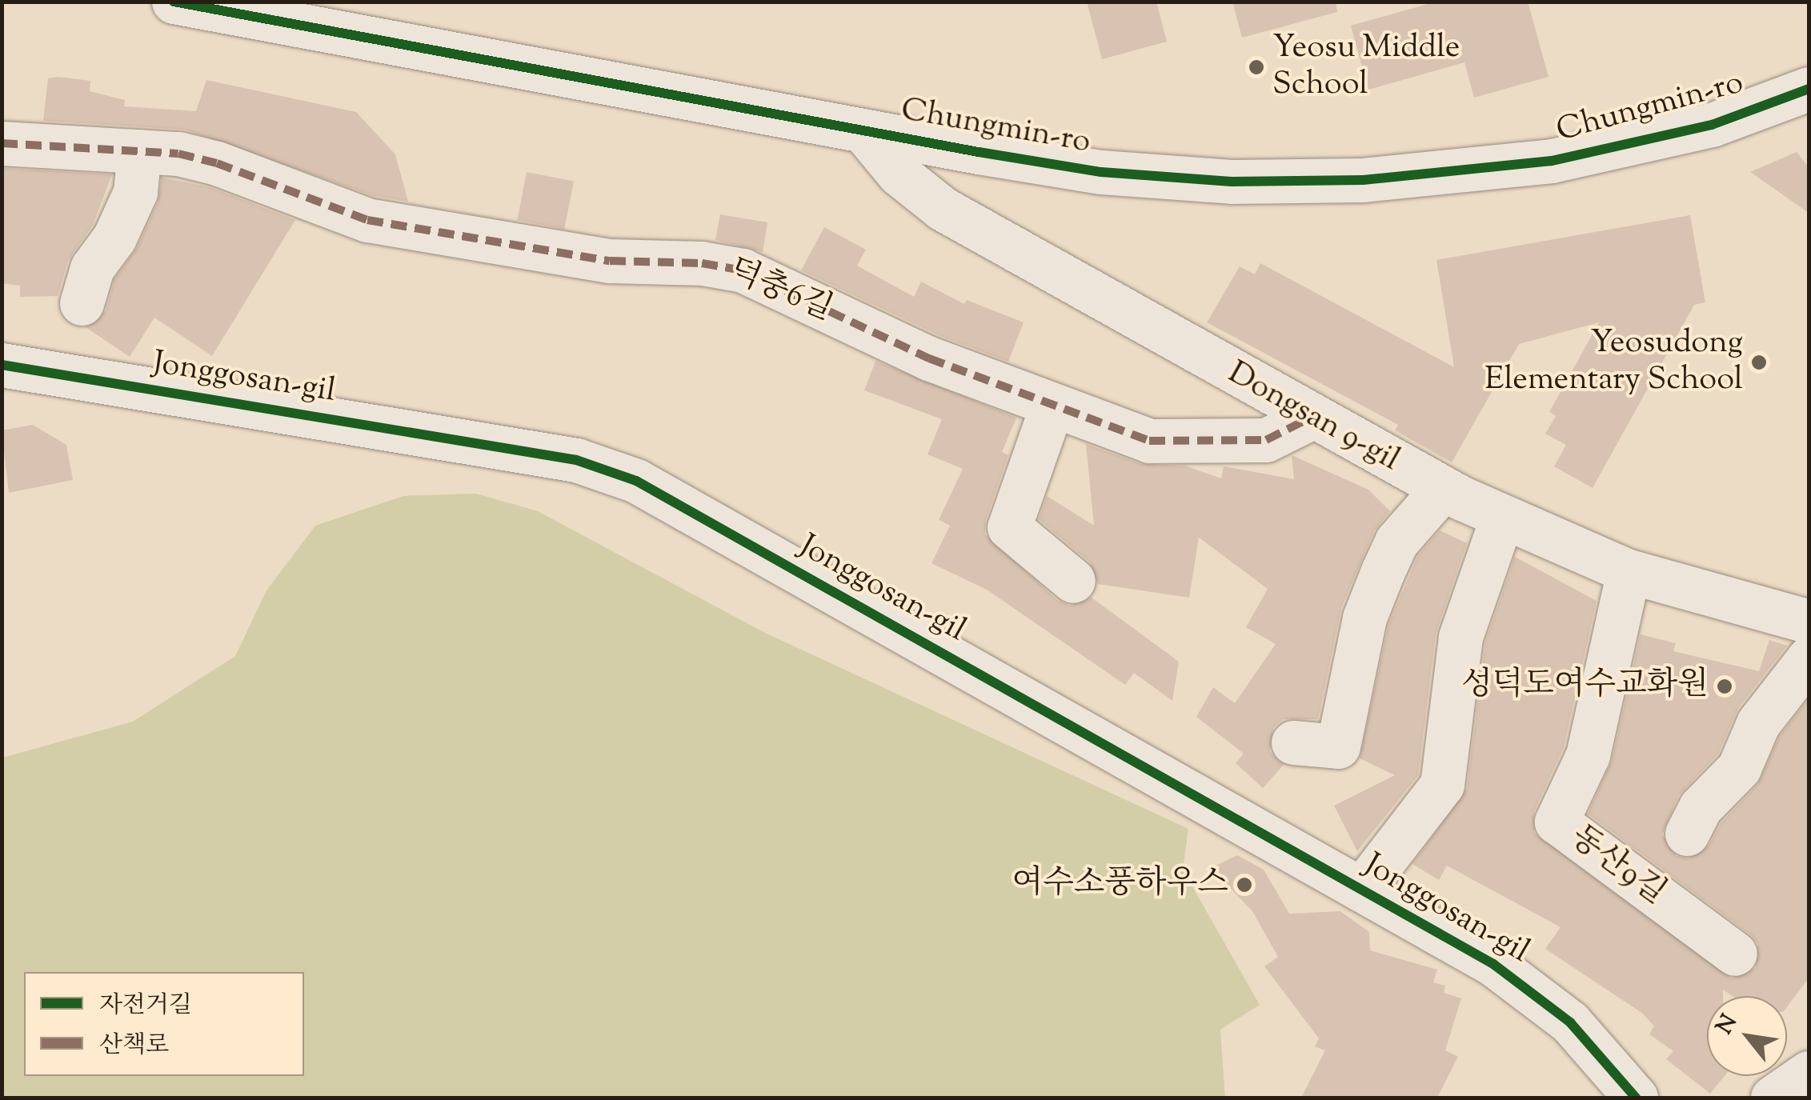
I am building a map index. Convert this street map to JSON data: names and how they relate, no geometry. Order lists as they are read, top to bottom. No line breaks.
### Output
{"streets":{"street":["Chungmin-ro","덕충6길","Jonggosan-gil","Dongsan 9-gil","동산9길"]},"crossings":[["Chungmin-ro","Dongsan 9-gil"],["덕충6길","Dongsan 9-gil"],["Dongsan 9-gil","동산9길"]],"places":["Yeosu Middle School","Yeosudong Elementary School","성덕도여수교화원","여수소풍하우스"],"legend":["자전거길","산책로"],"north":"top left"}
